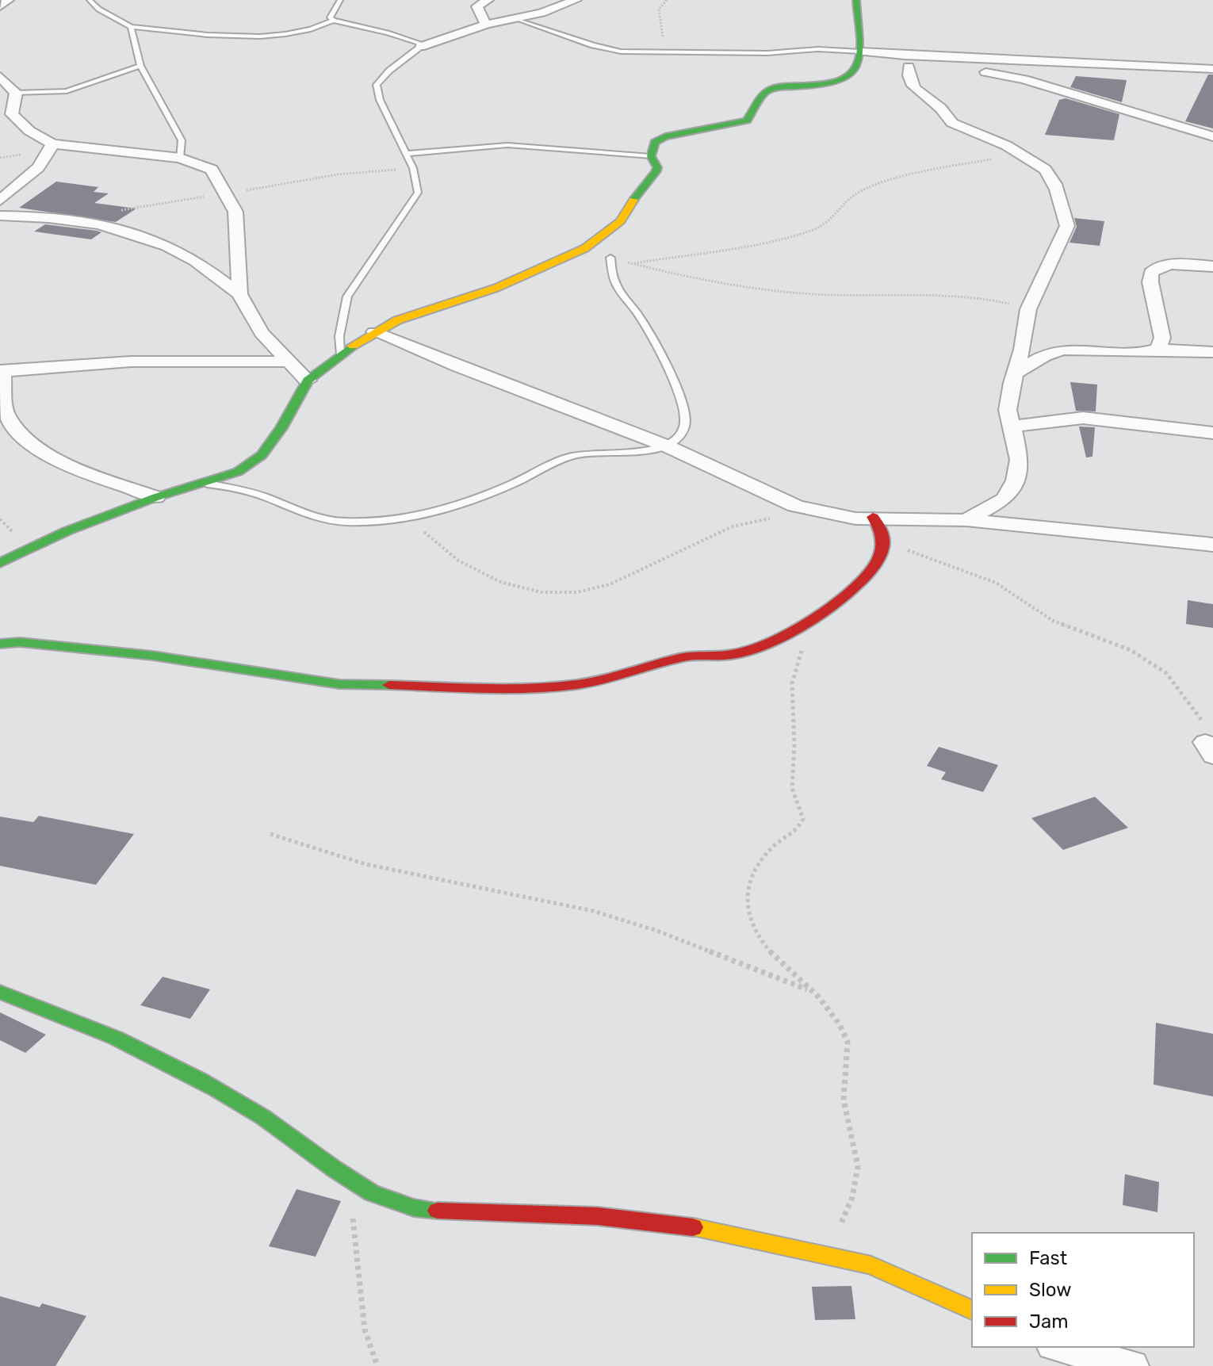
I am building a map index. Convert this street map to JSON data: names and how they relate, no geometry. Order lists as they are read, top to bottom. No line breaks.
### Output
{"legend":["Fast","Slow","Jam"]}
